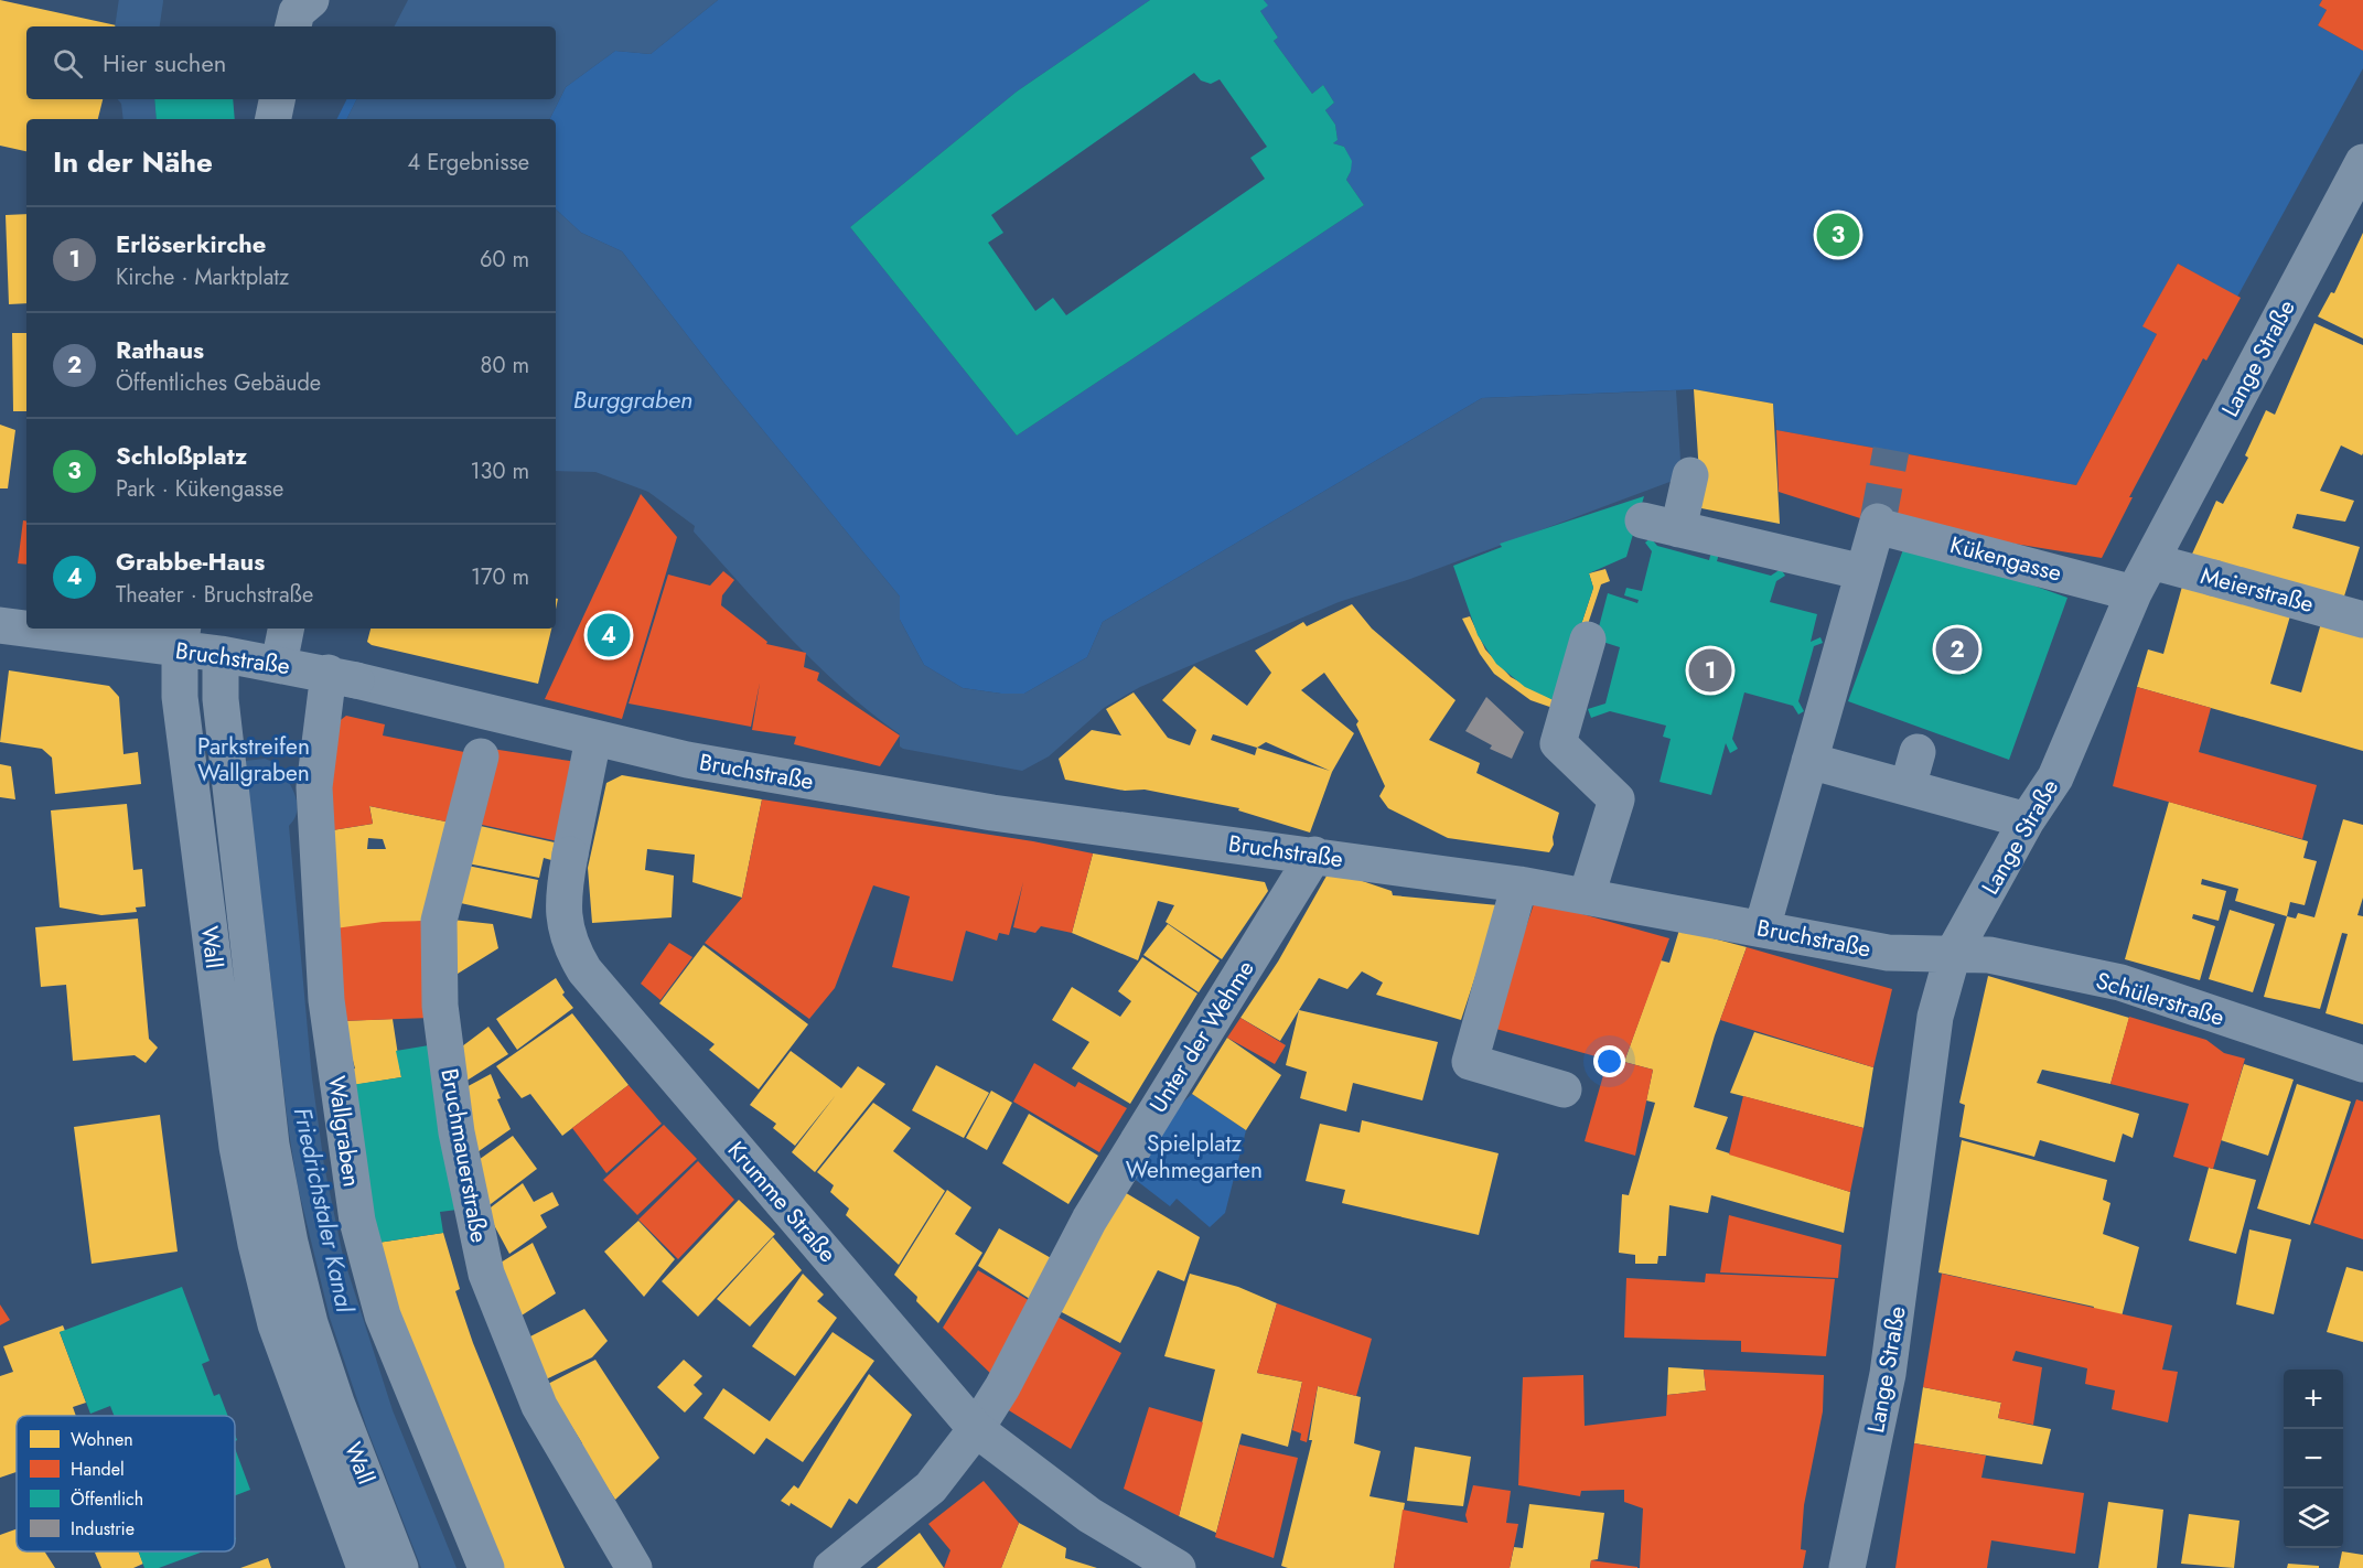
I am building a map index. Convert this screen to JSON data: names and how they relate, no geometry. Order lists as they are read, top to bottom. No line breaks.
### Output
{"streets":{"street":["Lange Straße","Kükengasse","Meierstraße","Bruchstraße","Wall","Schülerstraße","Unter der Wehme","Wallgraben","Bruchmauerstraße","Krumme Straße"]},"crossings":[["Lange Straße","Kükengasse"],["Lange Straße","Meierstraße"],["Lange Straße","Bruchstraße"],["Lange Straße","Schülerstraße"],["Bruchstraße","Wall"],["Bruchstraße","Schülerstraße"],["Bruchstraße","Unter der Wehme"],["Bruchstraße","Wallgraben"],["Bruchstraße","Bruchmauerstraße"],["Bruchstraße","Krumme Straße"],["Unter der Wehme","Krumme Straße"]],"water":["Burggraben","Friedrichstaler Kanal"],"parks":["Parkstreifen Wallgraben","Spielplatz Wehmegarten"],"legend":["Wohnen","Handel","Öffentlich","Industrie"],"page":{"search":"Hier suchen","heading":["In der Nähe","4 Ergebnisse"],"list":[{"mark":"1","name":"Erlöserkirche","note":"Kirche · Marktplatz","value":"60 m"},{"mark":"2","name":"Rathaus","note":"Öffentliches Gebäude","value":"80 m"},{"mark":"3","name":"Schloßplatz","note":"Park · Kükengasse","value":"130 m"},{"mark":"4","name":"Grabbe-Haus","note":"Theater · Bruchstraße","value":"170 m"}],"pins":["3","4","2","1"],"map_buttons":["+","−"]}}
